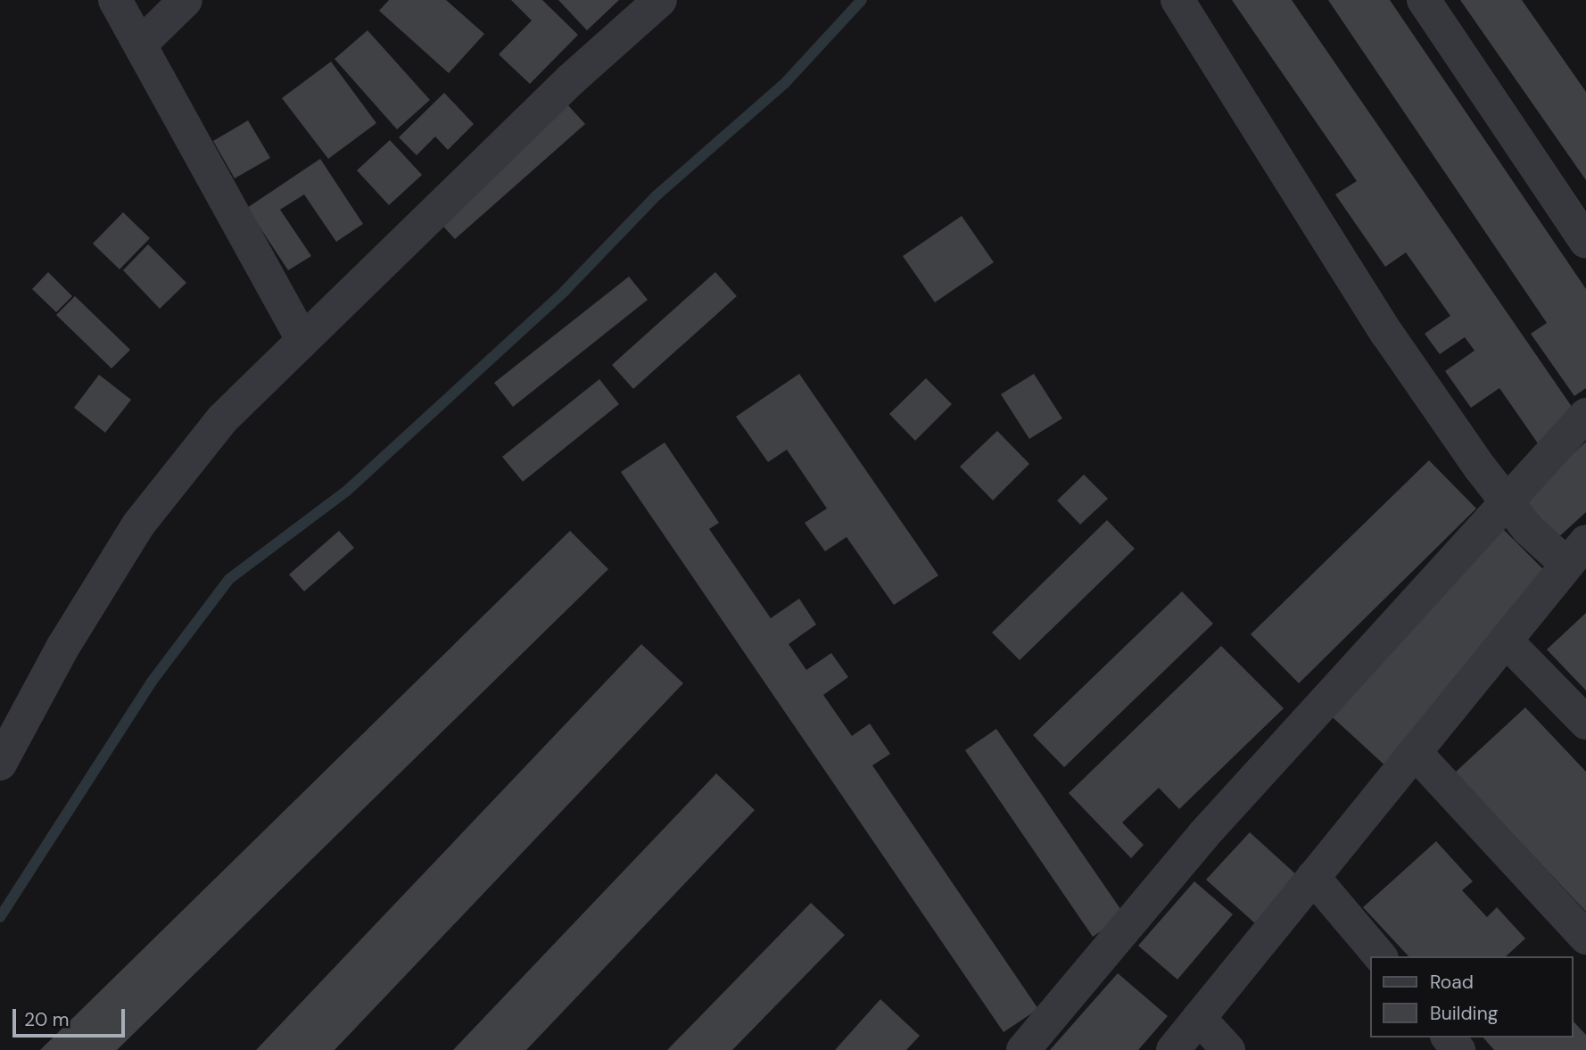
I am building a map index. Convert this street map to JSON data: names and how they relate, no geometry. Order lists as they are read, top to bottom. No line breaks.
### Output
{"legend":["Road","Building"],"scale_bar":"20 m"}
